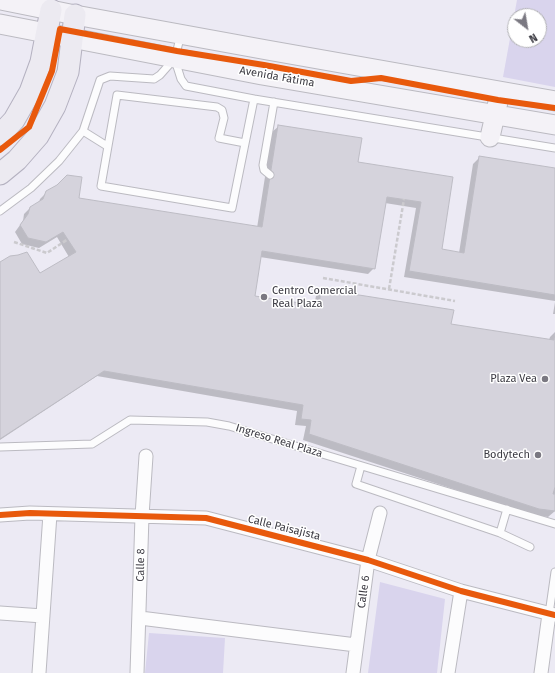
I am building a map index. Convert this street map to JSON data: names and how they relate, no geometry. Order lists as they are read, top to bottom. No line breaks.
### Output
{"streets":{"main road":["Avenida Fátima"],"street":["Calle Paisajista","Calle 8","Calle 6"],"lane":["Ingreso Real Plaza"]},"crossings":[["Calle Paisajista","Calle 8"],["Calle Paisajista","Calle 6"]],"places":["Centro Comercial Real Plaza","Plaza Vea","Bodytech"],"north":"bottom right"}
